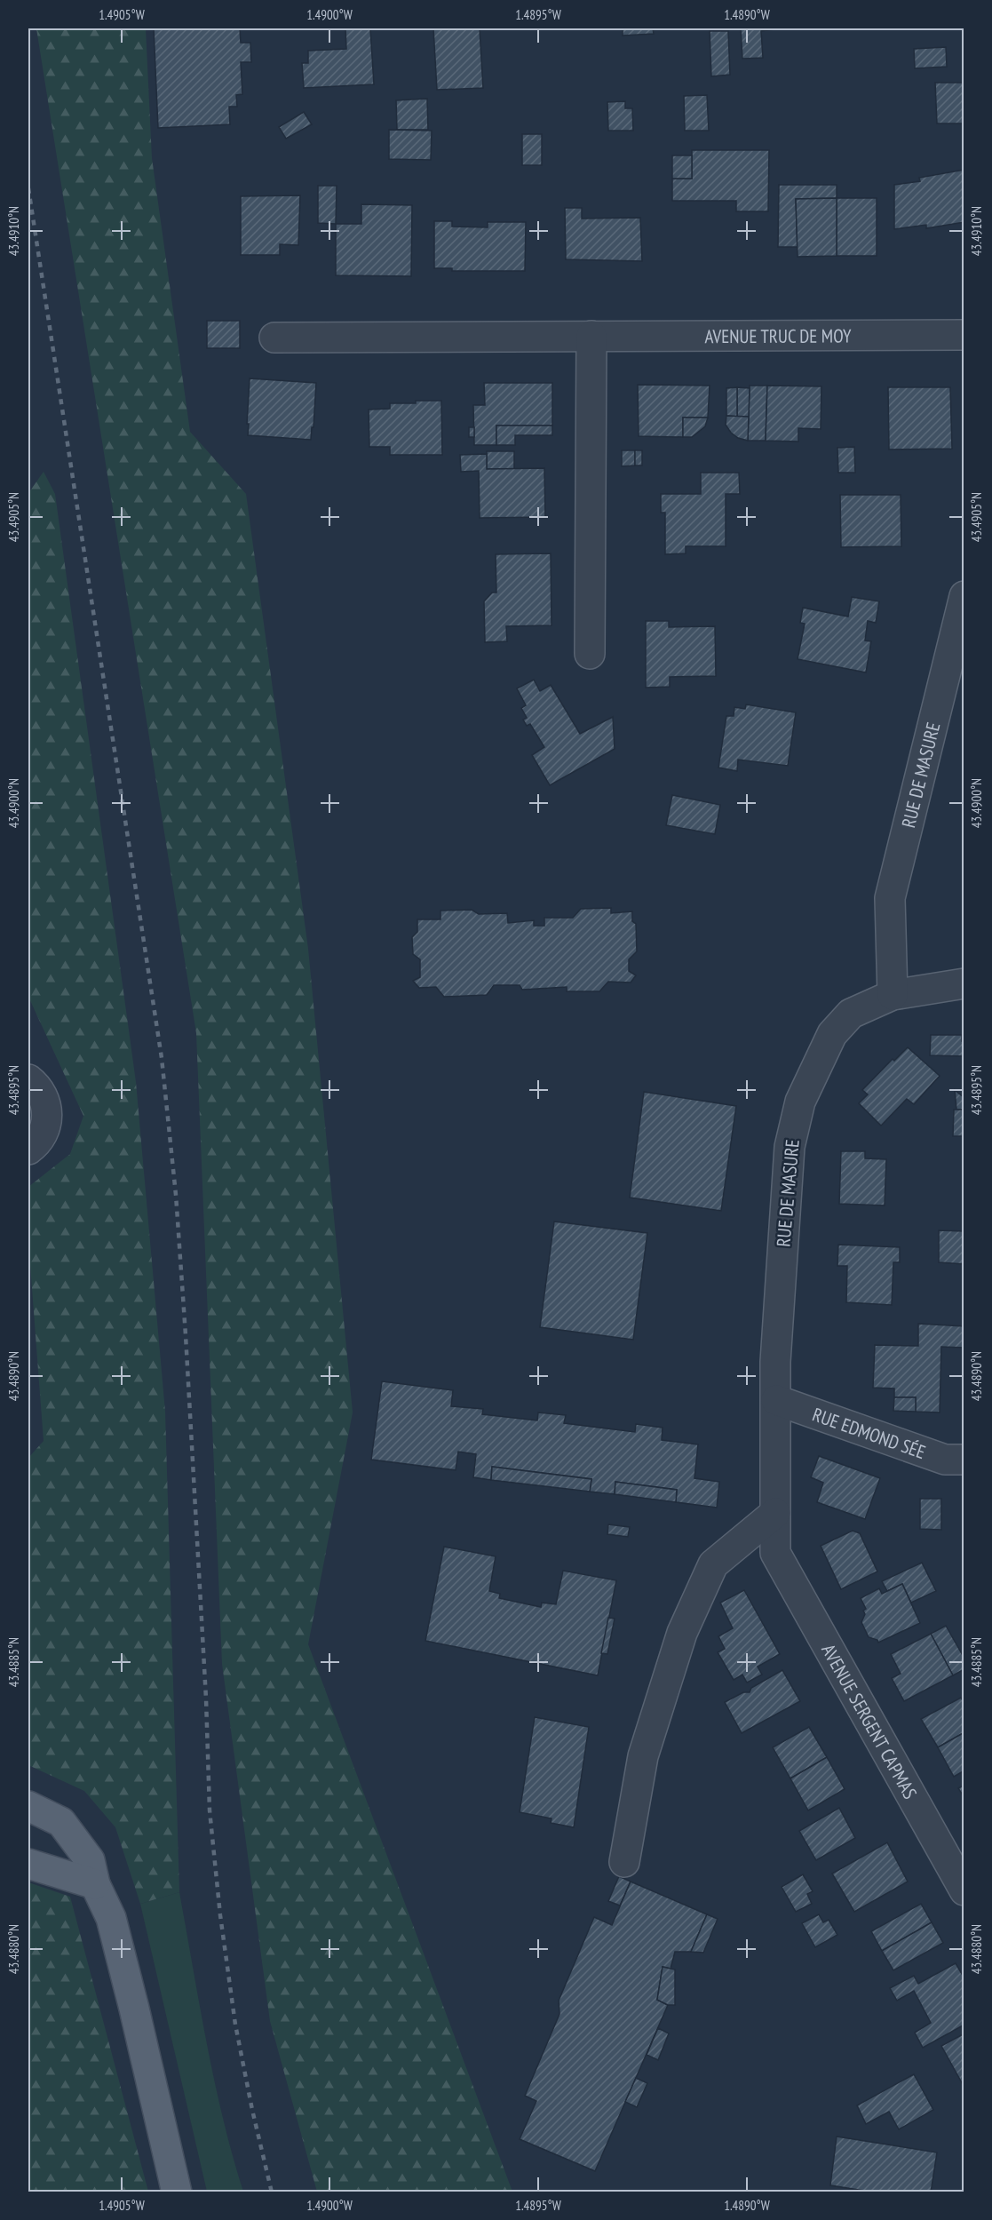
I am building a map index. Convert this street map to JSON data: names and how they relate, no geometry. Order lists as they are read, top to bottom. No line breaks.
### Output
{"streets":{"street":["AVENUE TRUC DE MOY","RUE DE MASURE","RUE EDMOND SÉE","AVENUE SERGENT CAPMAS"]},"crossings":[["RUE DE MASURE","RUE EDMOND SÉE"],["RUE DE MASURE","AVENUE SERGENT CAPMAS"]],"coordinates":["1.4905°W","1.4900°W","1.4895°W","1.4890°W","43.4910°N","43.4905°N","43.4900°N","43.4895°N","43.4890°N","43.4885°N","43.4880°N"]}
